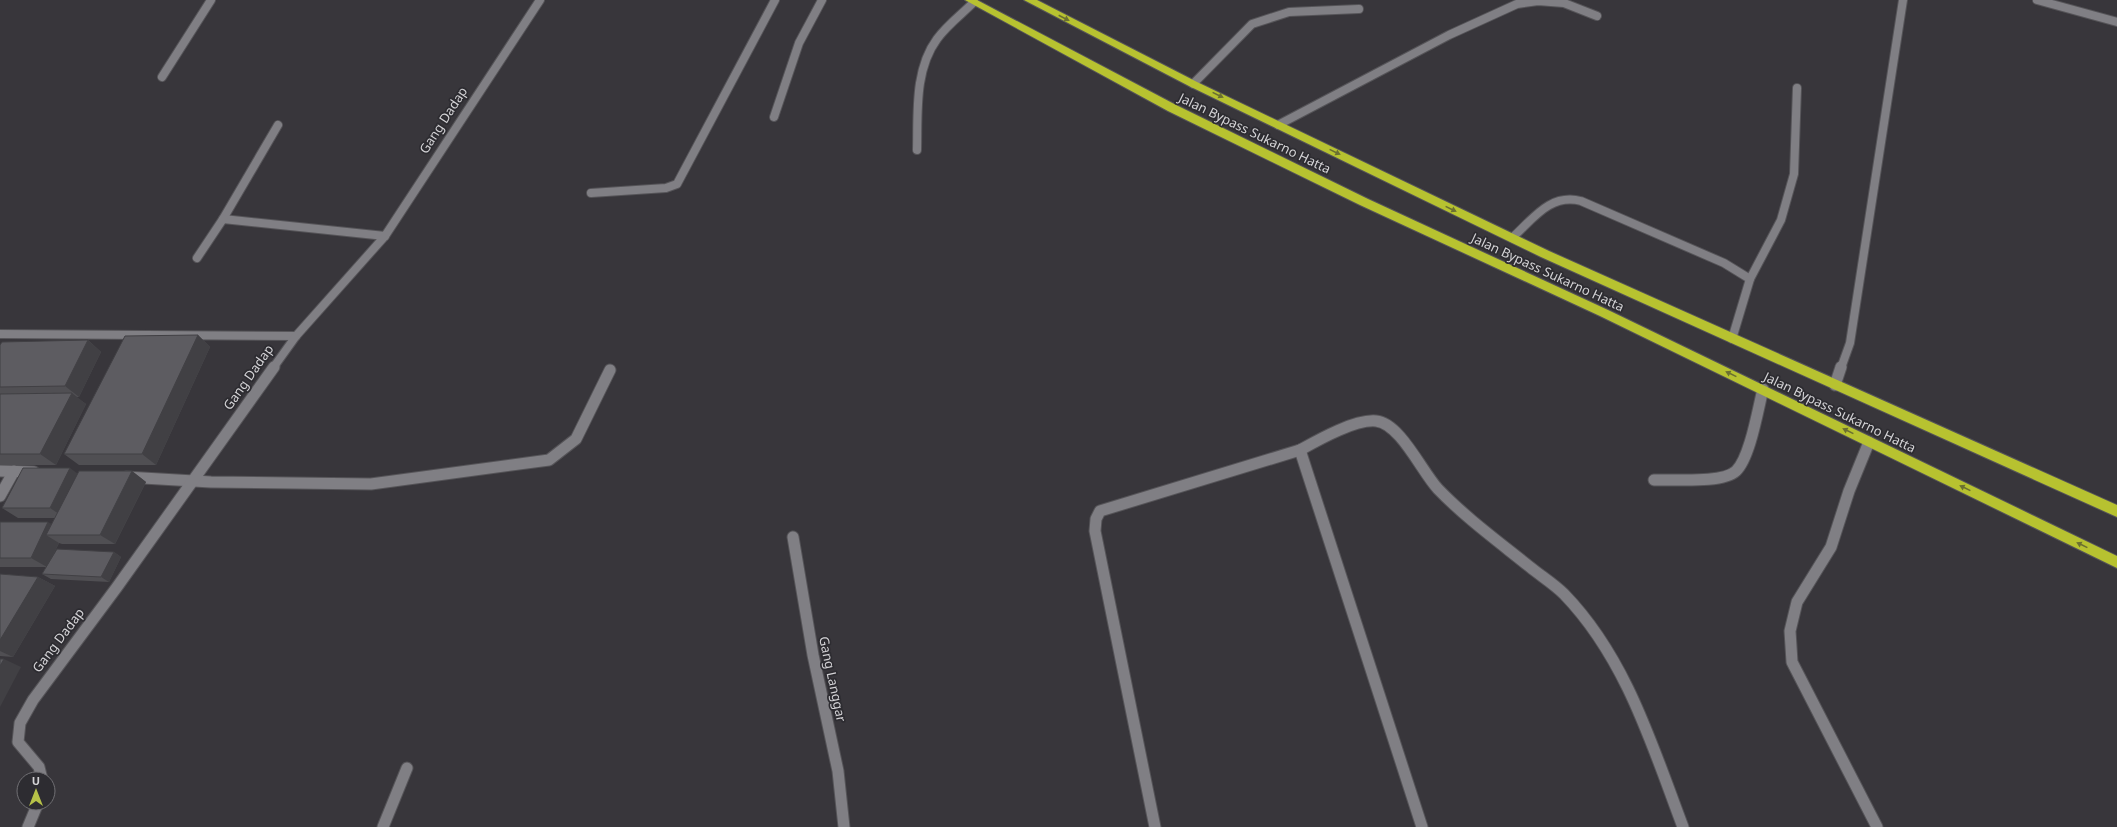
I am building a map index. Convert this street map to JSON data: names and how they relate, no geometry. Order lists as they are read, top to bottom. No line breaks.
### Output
{"streets":{"highway":["Jalan Bypass Sukarno Hatta"],"street":["Gang Dadap","Gang Langgar"]},"north":"top"}
